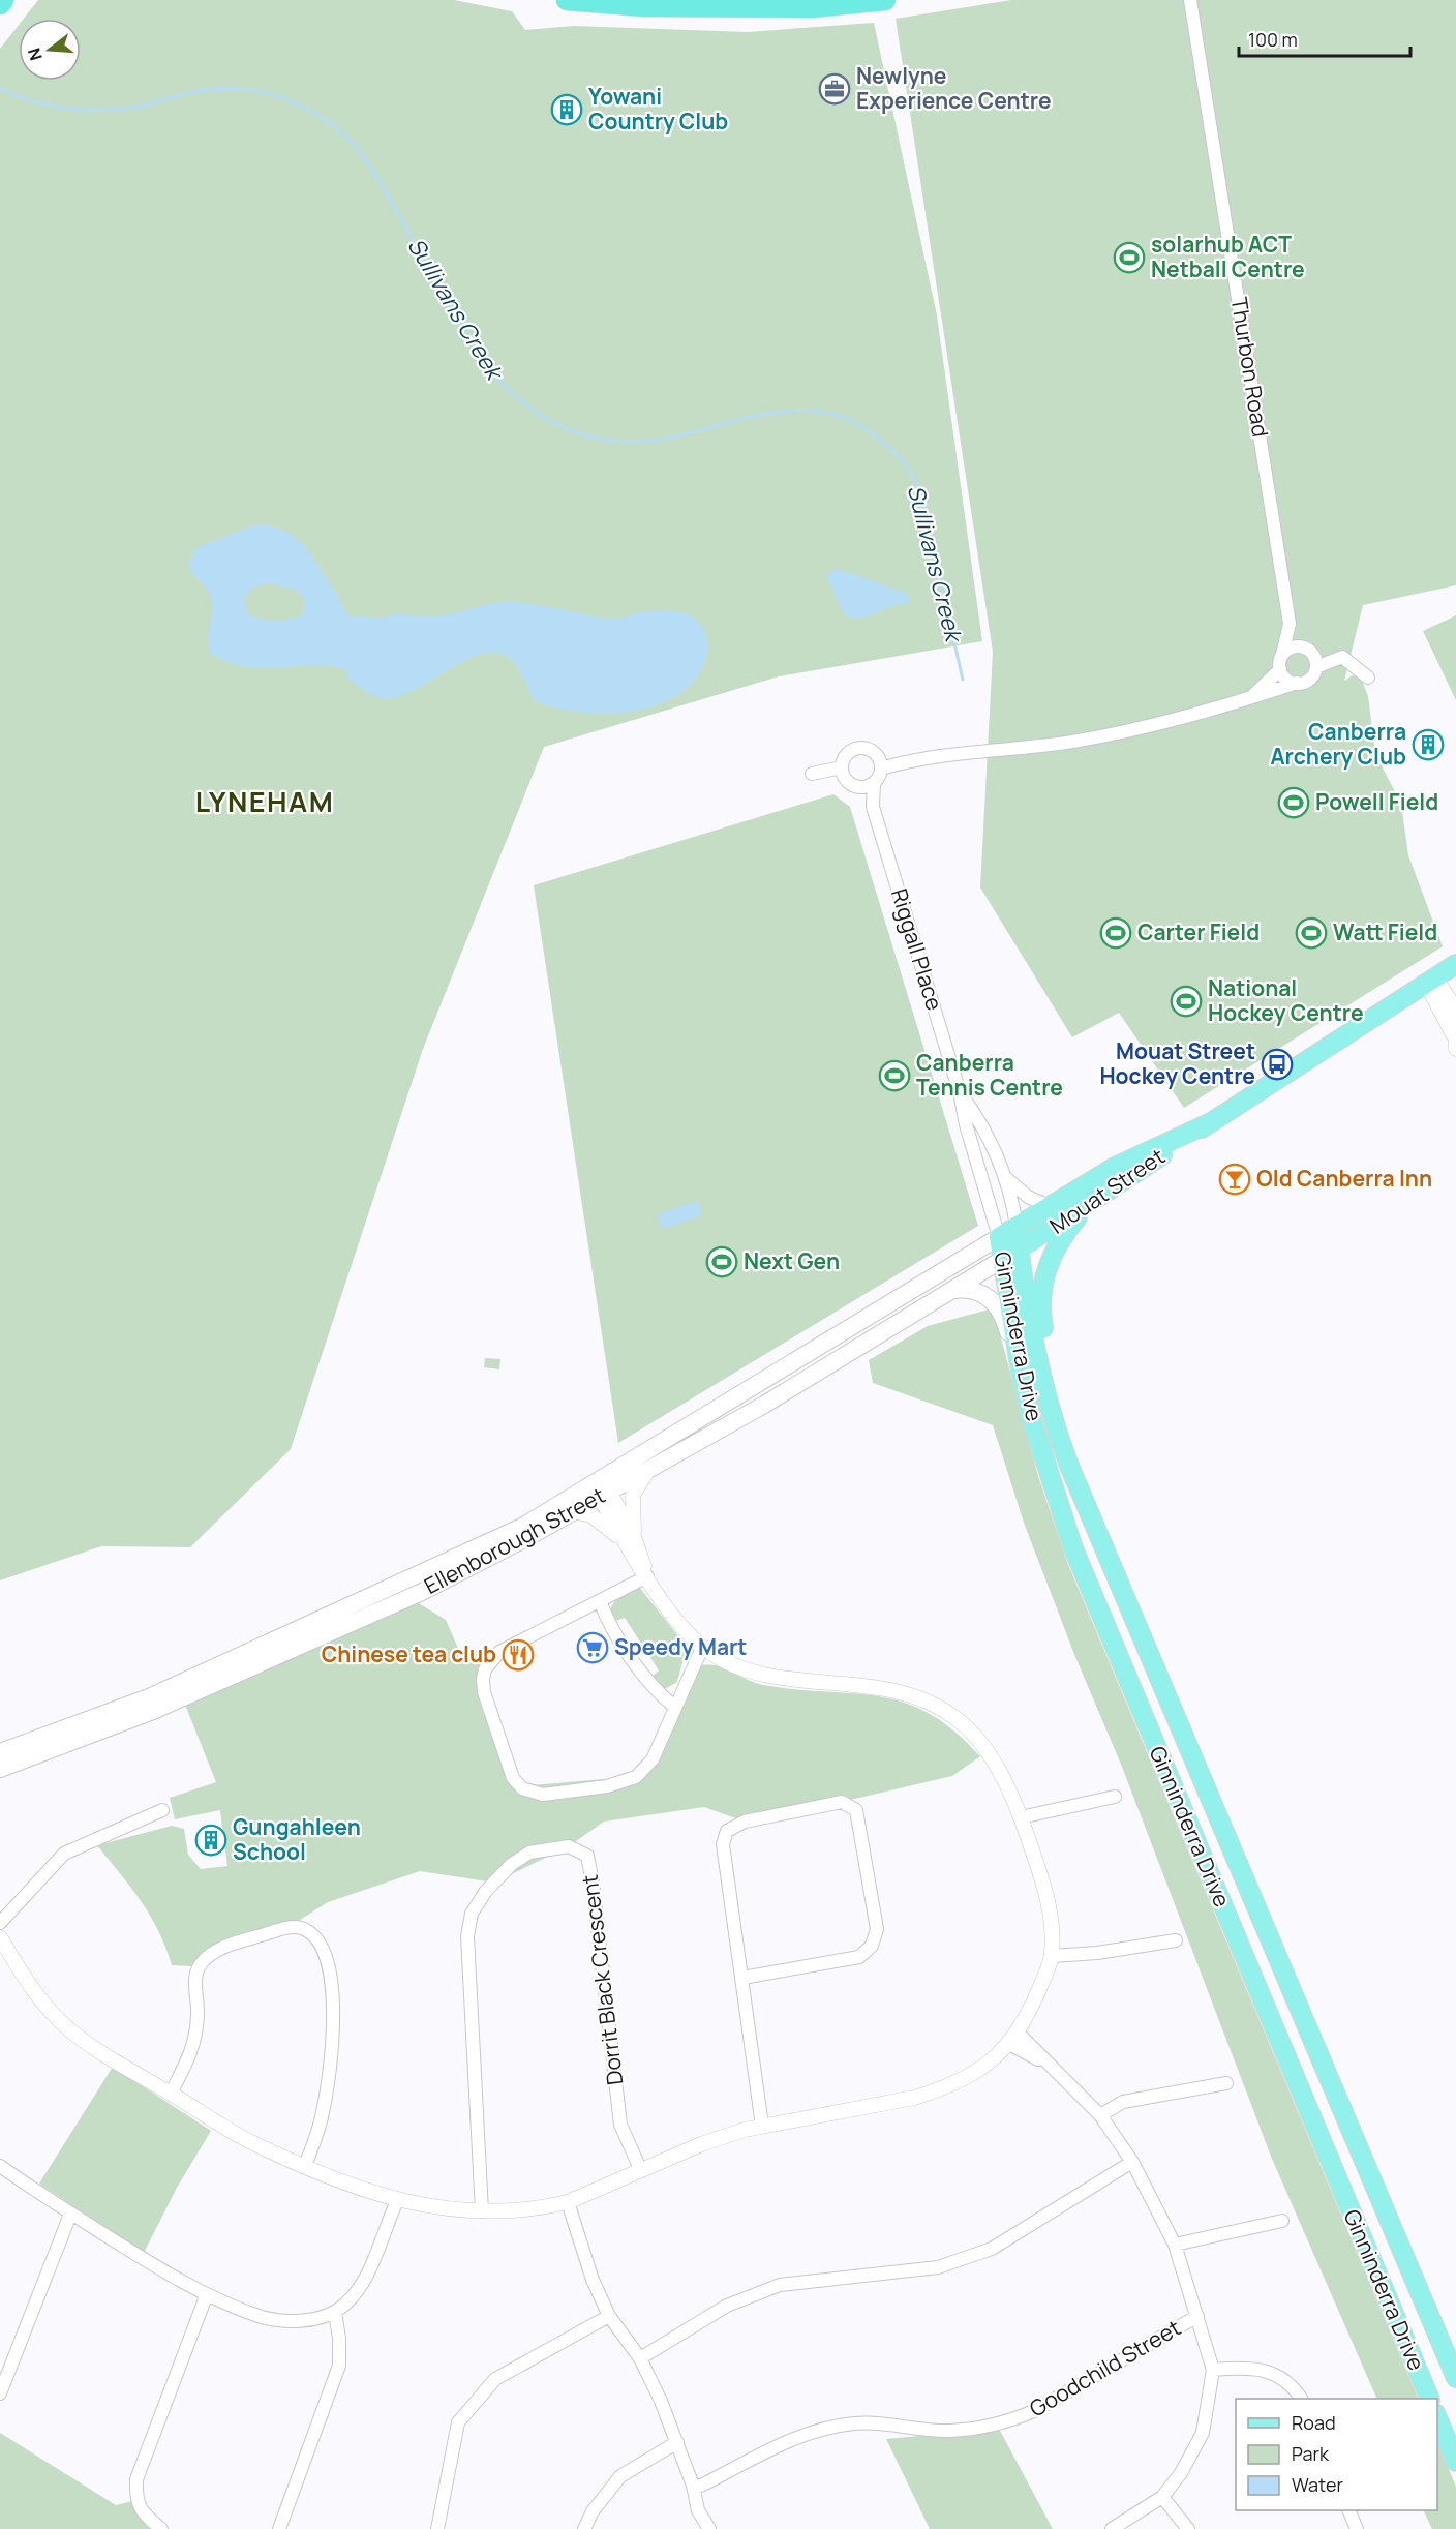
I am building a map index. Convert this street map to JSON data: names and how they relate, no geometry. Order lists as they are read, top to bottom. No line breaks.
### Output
{"streets":{"main road":["Mouat Street","Ginninderra Drive","Ellenborough Street"],"street":["Thurbon Road","Riggall Place","Dorrit Black Crescent","Goodchild Street"]},"crossings":[["Riggall Place","Mouat Street"],["Riggall Place","Ginninderra Drive"],["Riggall Place","Ellenborough Street"],["Mouat Street","Ginninderra Drive"],["Mouat Street","Ellenborough Street"],["Ginninderra Drive","Ellenborough Street"]],"districts":["LYNEHAM"],"water":["Sullivans Creek"],"places":{"office":["Newlyne Experience Centre"],"building":["Yowani Country Club","Canberra Archery Club","Gungahleen School"],"sports":["solarhub ACT Netball Centre","Powell Field","Carter Field","Watt Field","National Hockey Centre","Canberra Tennis Centre","Next Gen"],"bus stop":["Mouat Street Hockey Centre"],"bar":["Old Canberra Inn"],"supermarket":["Speedy Mart"],"restaurant":["Chinese tea club"]},"legend":["Road","Park","Water"],"scale_bar":"100 m","north":"left"}
